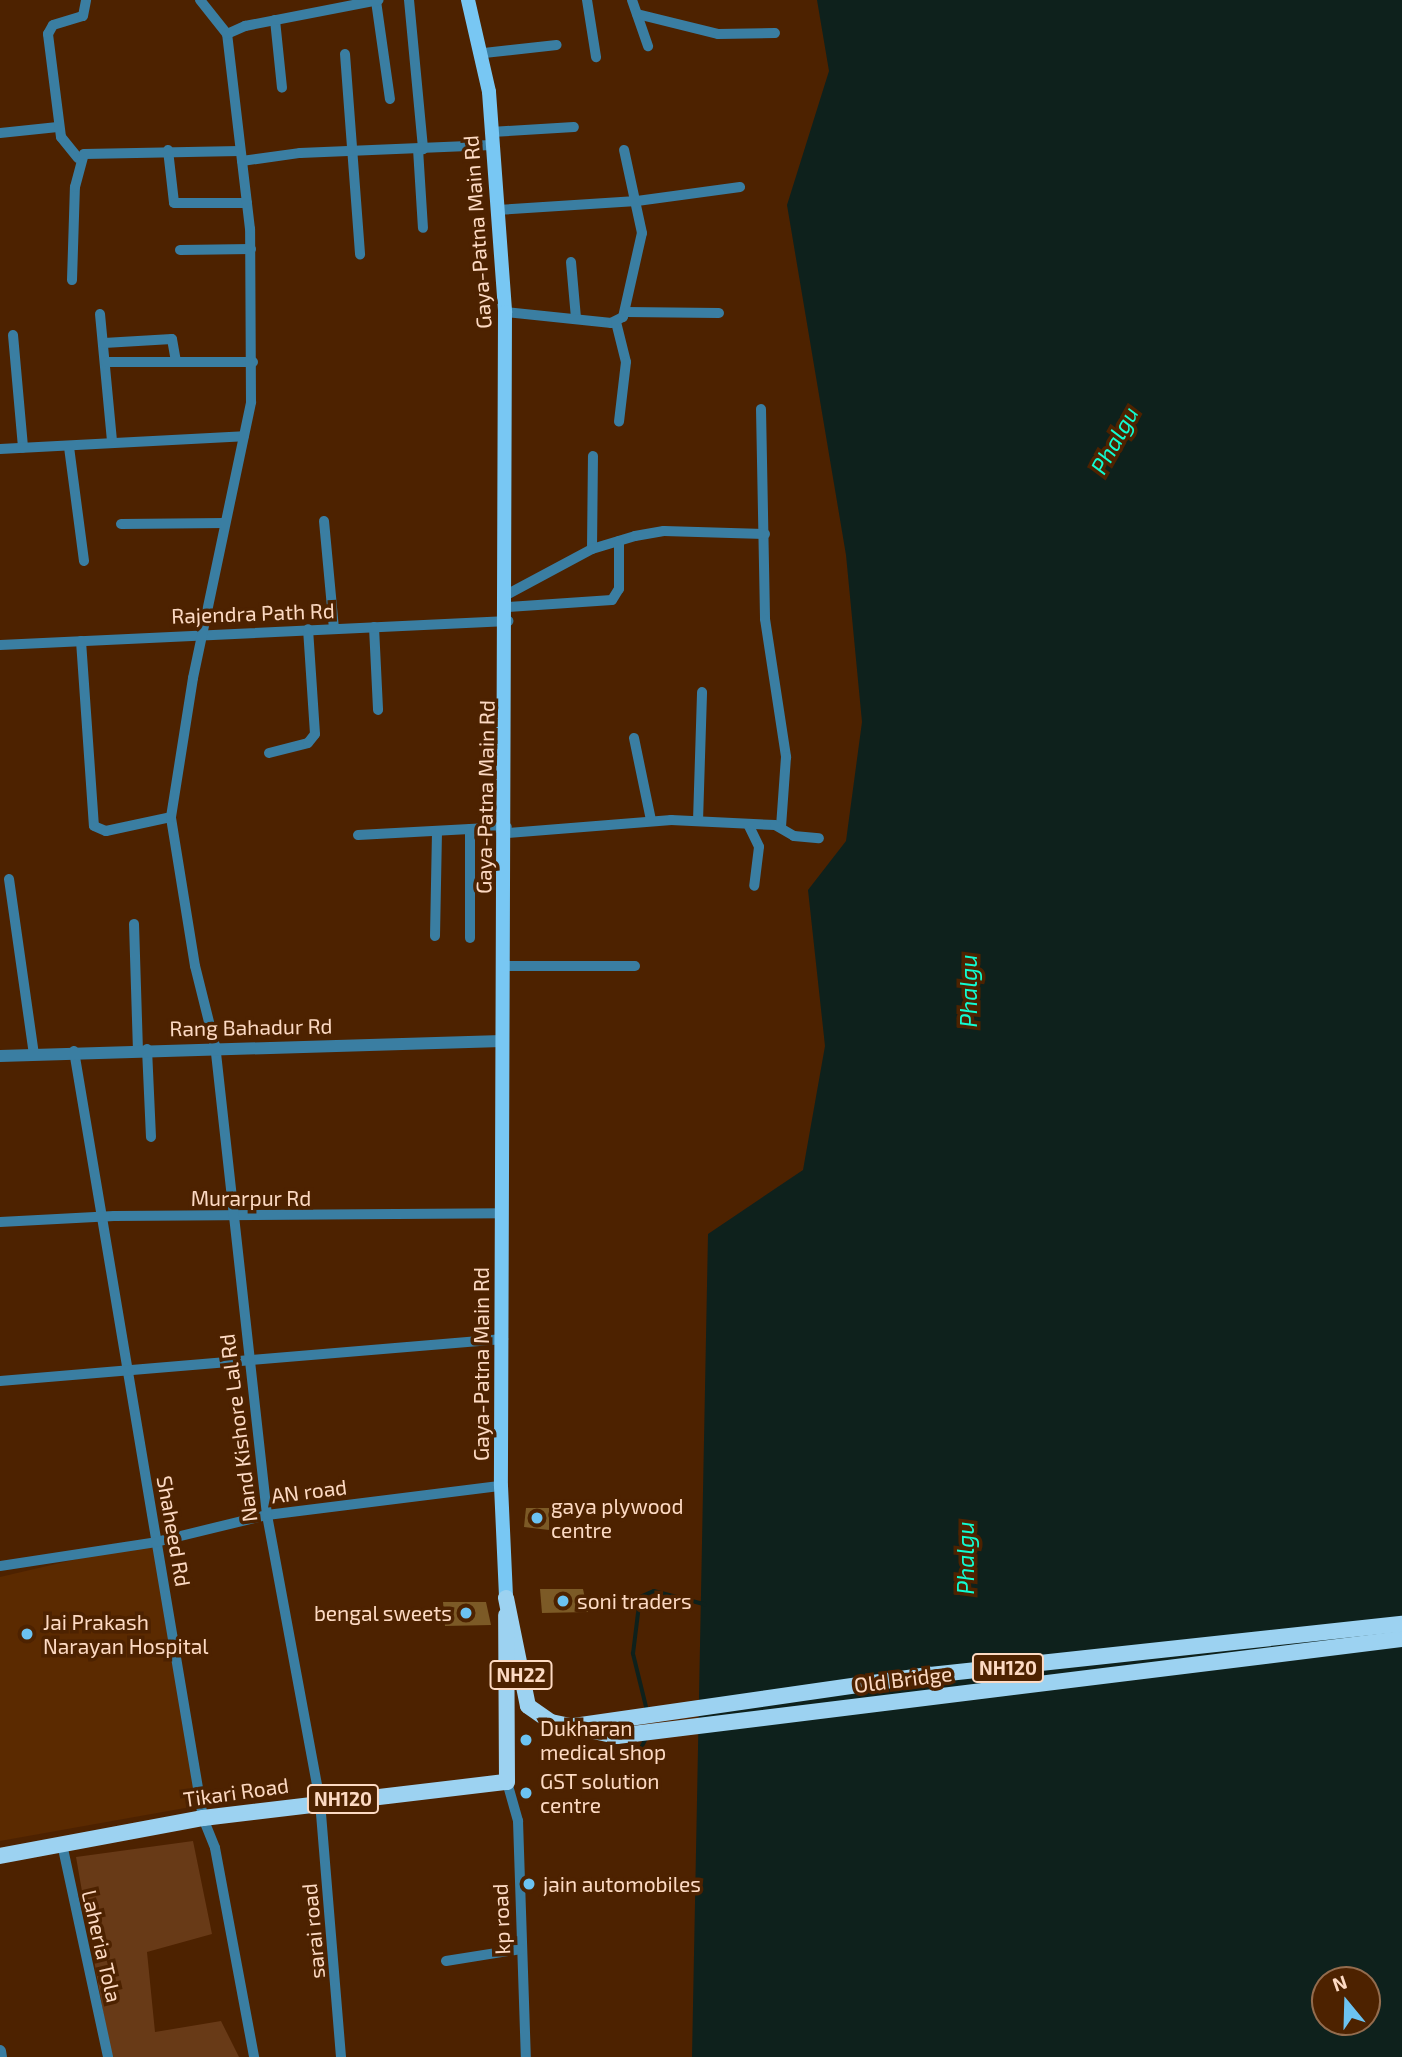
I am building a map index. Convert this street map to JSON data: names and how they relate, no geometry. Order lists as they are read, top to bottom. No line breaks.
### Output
{"streets":{"highway":["NH120","NH22","Old Bridge","Tikari Road"],"main road":["Gaya-Patna Main Rd"],"street":["Rajendra Path Rd","Rang Bahadur Rd","Murarpur Rd","Nand Kishore Lal Rd","AN road","Shaheed Rd","kp road","sarai road","Laheria Tola"]},"crossings":[["Gaya-Patna Main Rd","Rajendra Path Rd"],["Gaya-Patna Main Rd","Rang Bahadur Rd"],["Gaya-Patna Main Rd","Murarpur Rd"],["Gaya-Patna Main Rd","AN road"],["Gaya-Patna Main Rd","NH22"],["Rajendra Path Rd","Nand Kishore Lal Rd"],["Rang Bahadur Rd","Nand Kishore Lal Rd"],["Rang Bahadur Rd","Shaheed Rd"],["Murarpur Rd","Nand Kishore Lal Rd"],["Murarpur Rd","Shaheed Rd"],["Nand Kishore Lal Rd","AN road"],["Nand Kishore Lal Rd","Tikari Road"],["Nand Kishore Lal Rd","sarai road"],["AN road","Shaheed Rd"],["Shaheed Rd","Tikari Road"],["NH120","NH22"],["NH22","Old Bridge"],["Tikari Road","kp road"],["Tikari Road","sarai road"],["Tikari Road","Laheria Tola"]],"water":["Phalgu"],"places":["gaya plywood centre","soni traders","bengal sweets","Jai Prakash Narayan Hospital","Dukharan medical shop","GST solution centre","jain automobiles"],"north":"top"}
